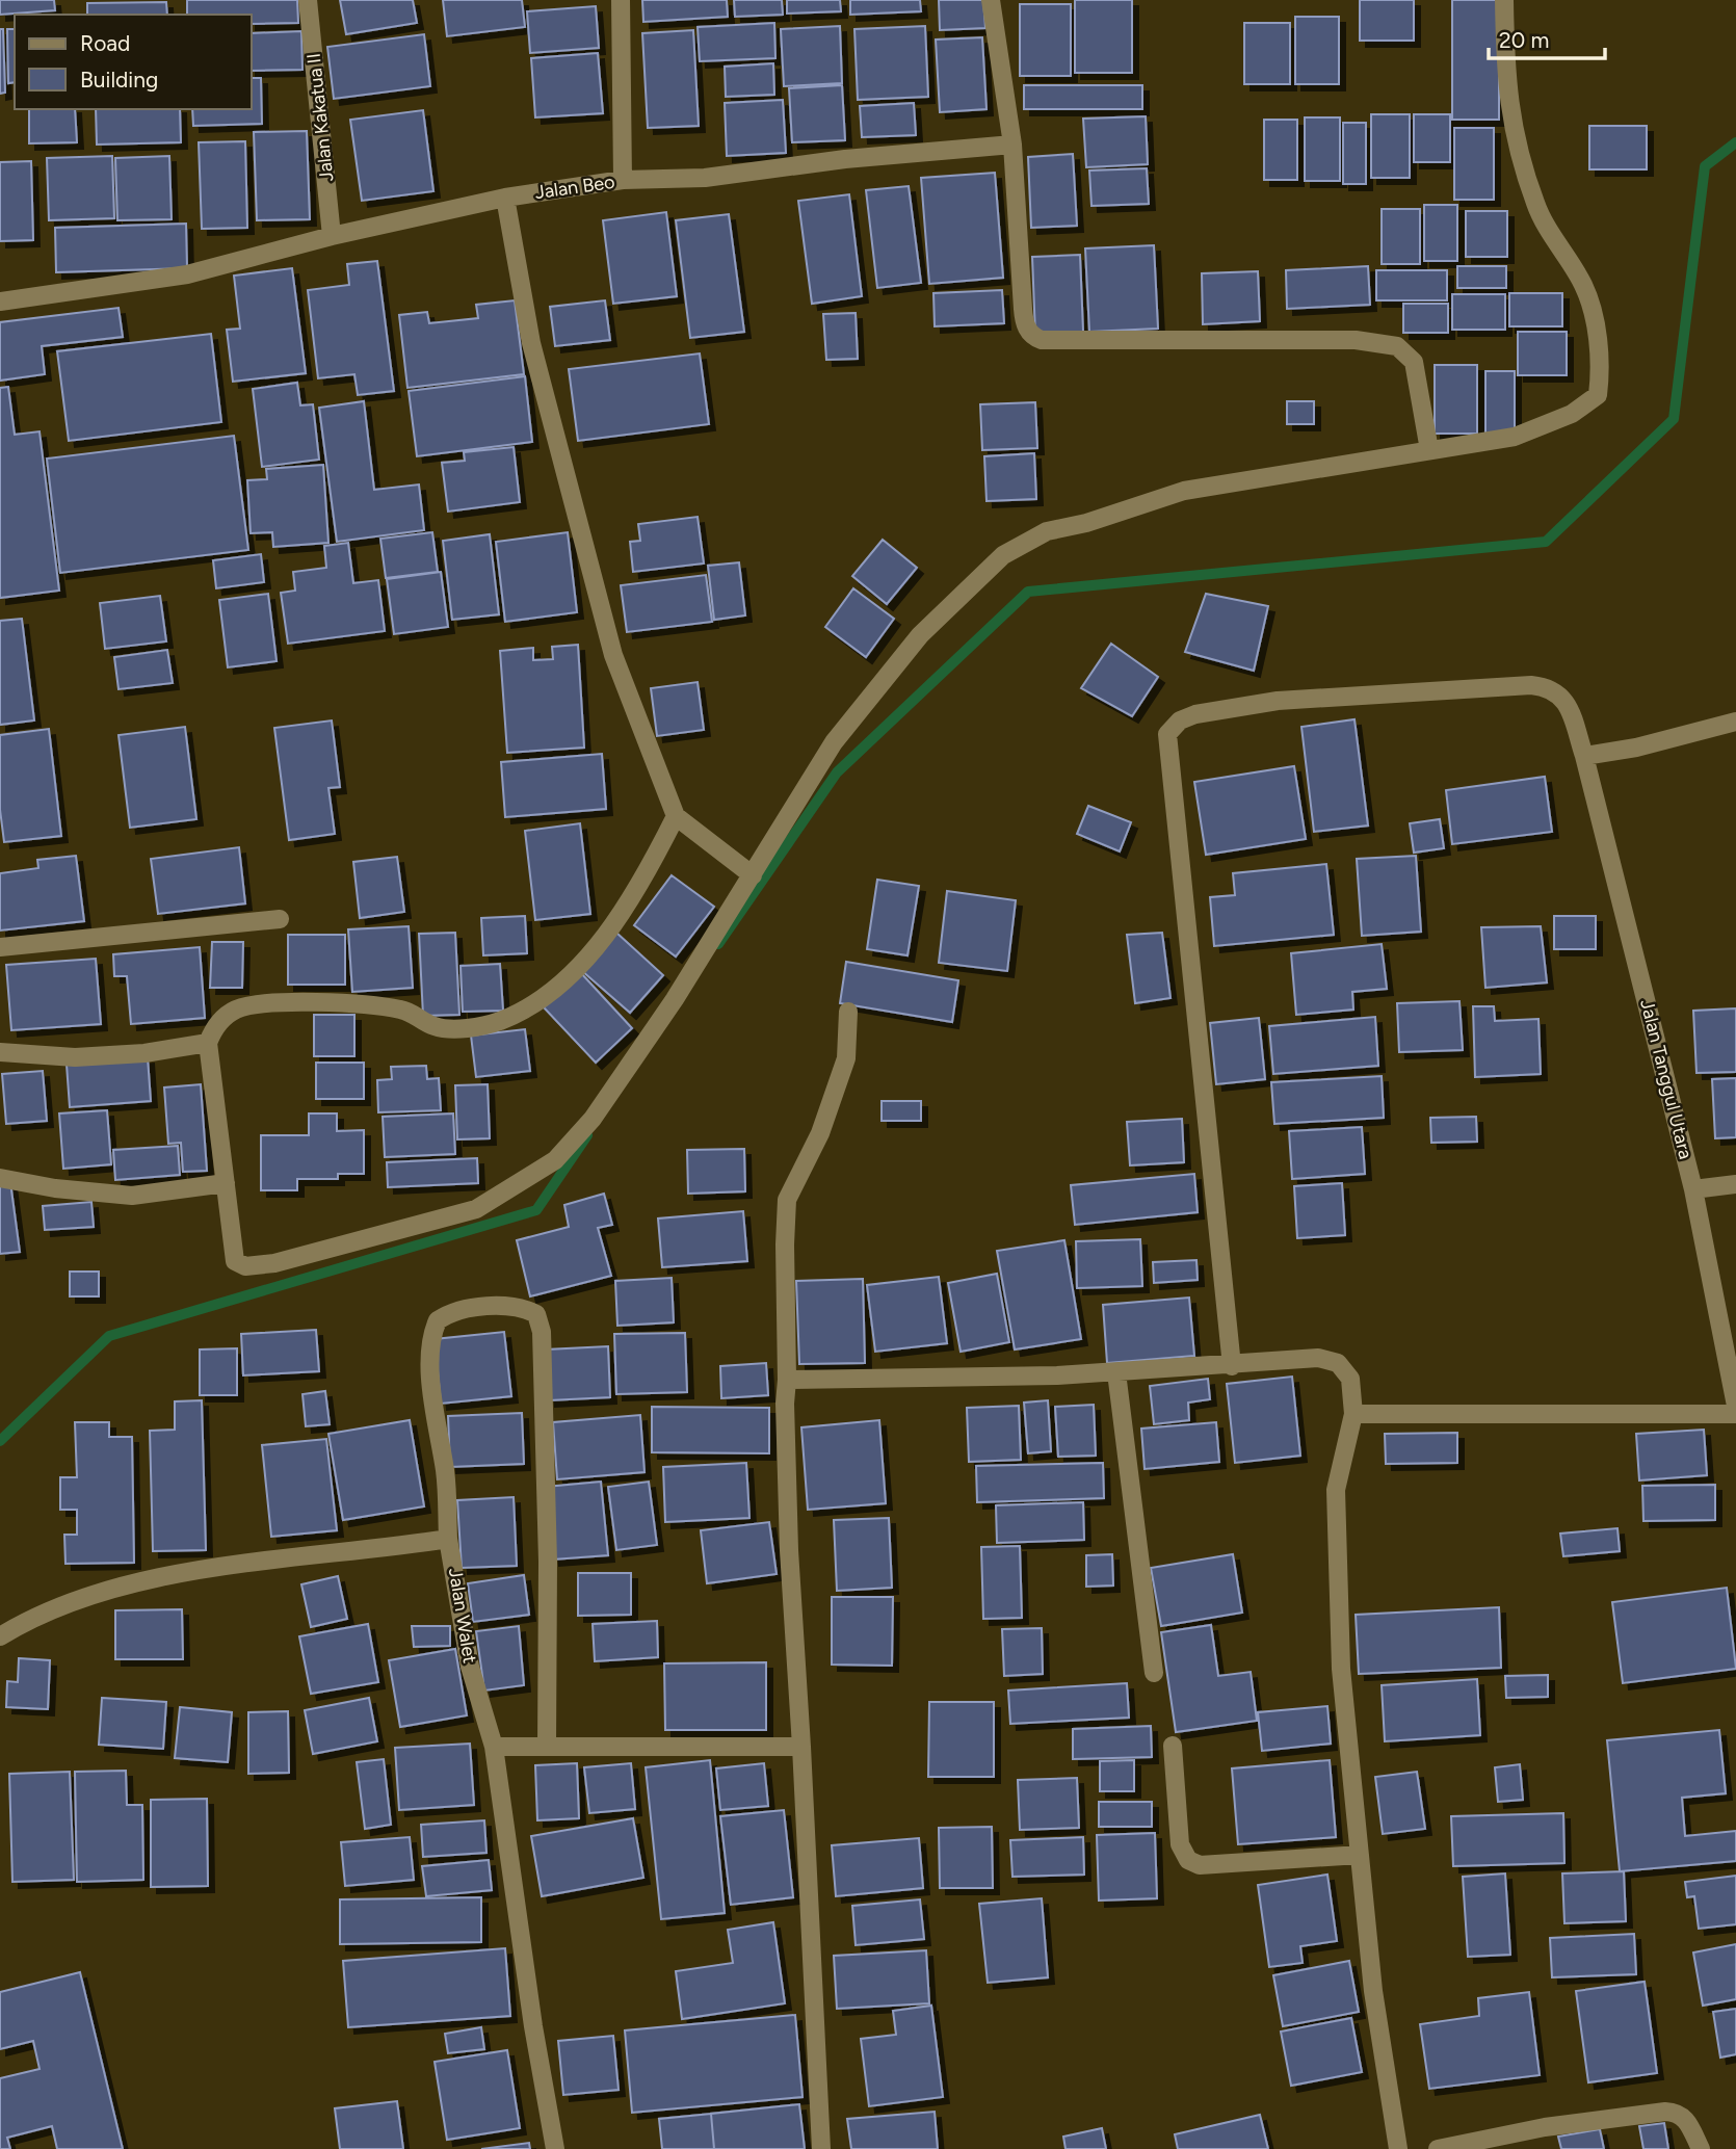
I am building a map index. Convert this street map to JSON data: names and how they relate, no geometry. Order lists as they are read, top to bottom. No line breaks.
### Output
{"streets":{"street":["Jalan Kakatua II","Jalan Beo","Jalan Tanggul Utara","Jalan Walet"]},"crossings":[["Jalan Kakatua II","Jalan Beo"]],"legend":["Road","Building"],"scale_bar":"20 m"}
